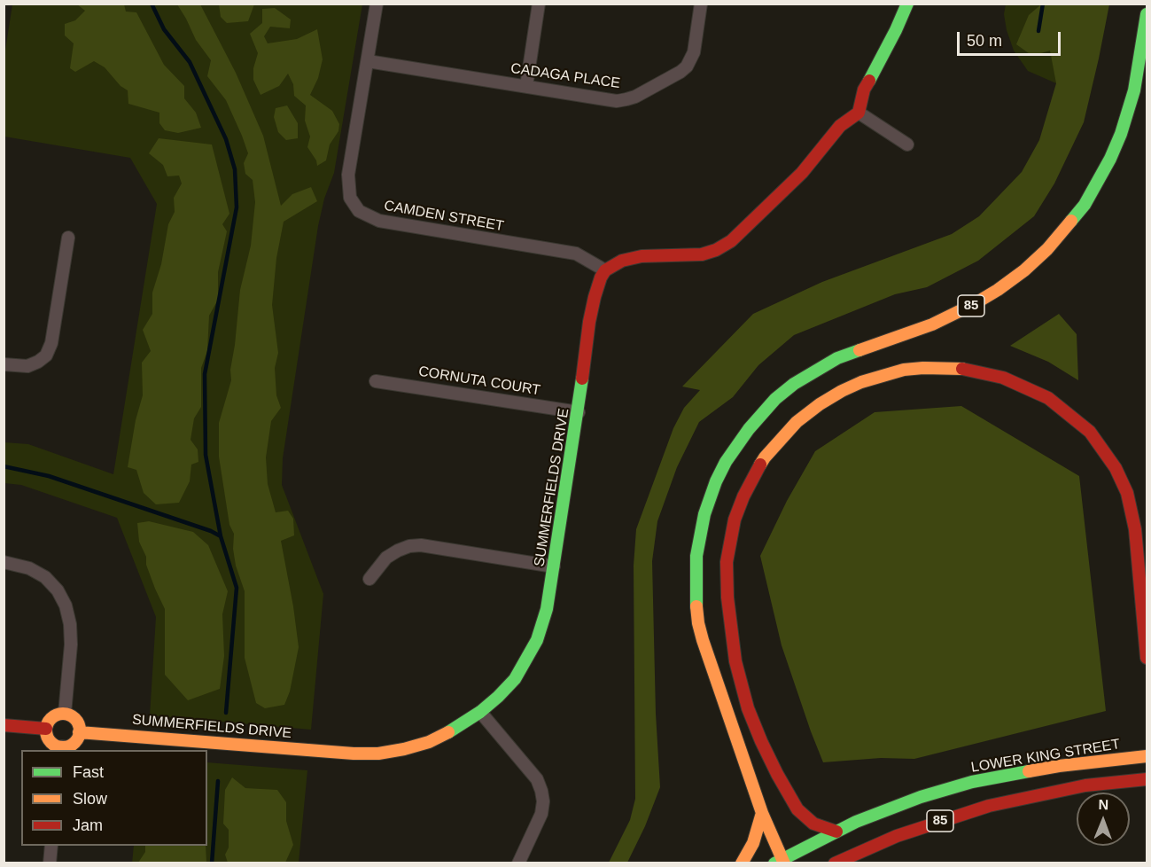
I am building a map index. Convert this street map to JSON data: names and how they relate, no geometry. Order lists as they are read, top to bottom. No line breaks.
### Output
{"streets":{"main road":["85","SUMMERFIELDS DRIVE","LOWER KING STREET"],"street":["CADAGA PLACE","CAMDEN STREET","CORNUTA COURT"]},"crossings":[["CADAGA PLACE","CAMDEN STREET"],["CAMDEN STREET","SUMMERFIELDS DRIVE"],["85","LOWER KING STREET"],["CORNUTA COURT","SUMMERFIELDS DRIVE"]],"legend":["Fast","Slow","Jam"],"scale_bar":"50 m","north":"top"}
